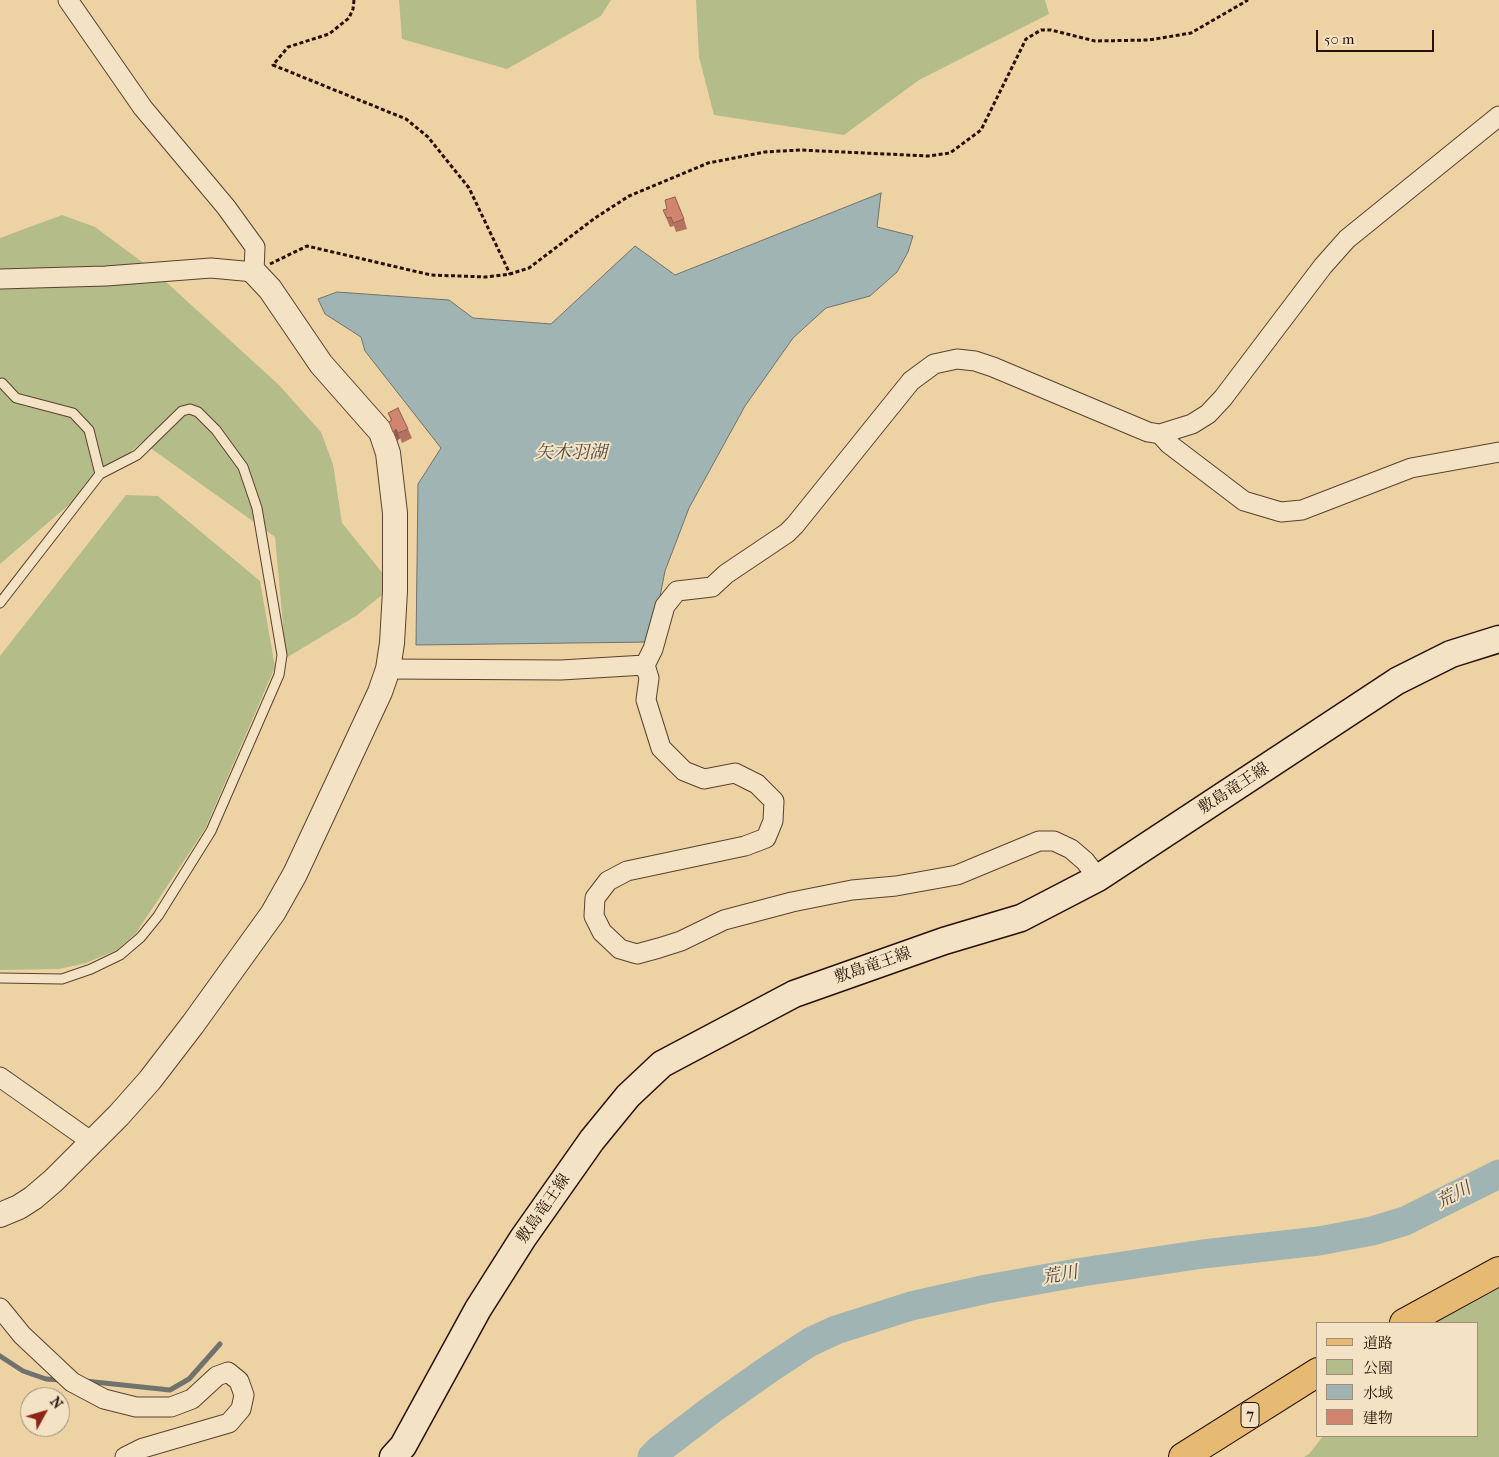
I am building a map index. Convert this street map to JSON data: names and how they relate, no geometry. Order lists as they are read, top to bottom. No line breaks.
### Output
{"streets":{"main road":["敷島竜王線","7"]},"water":["矢木羽湖","荒川"],"legend":["道路","公園","水域","建物"],"scale_bar":"50 m","north":"top right"}
